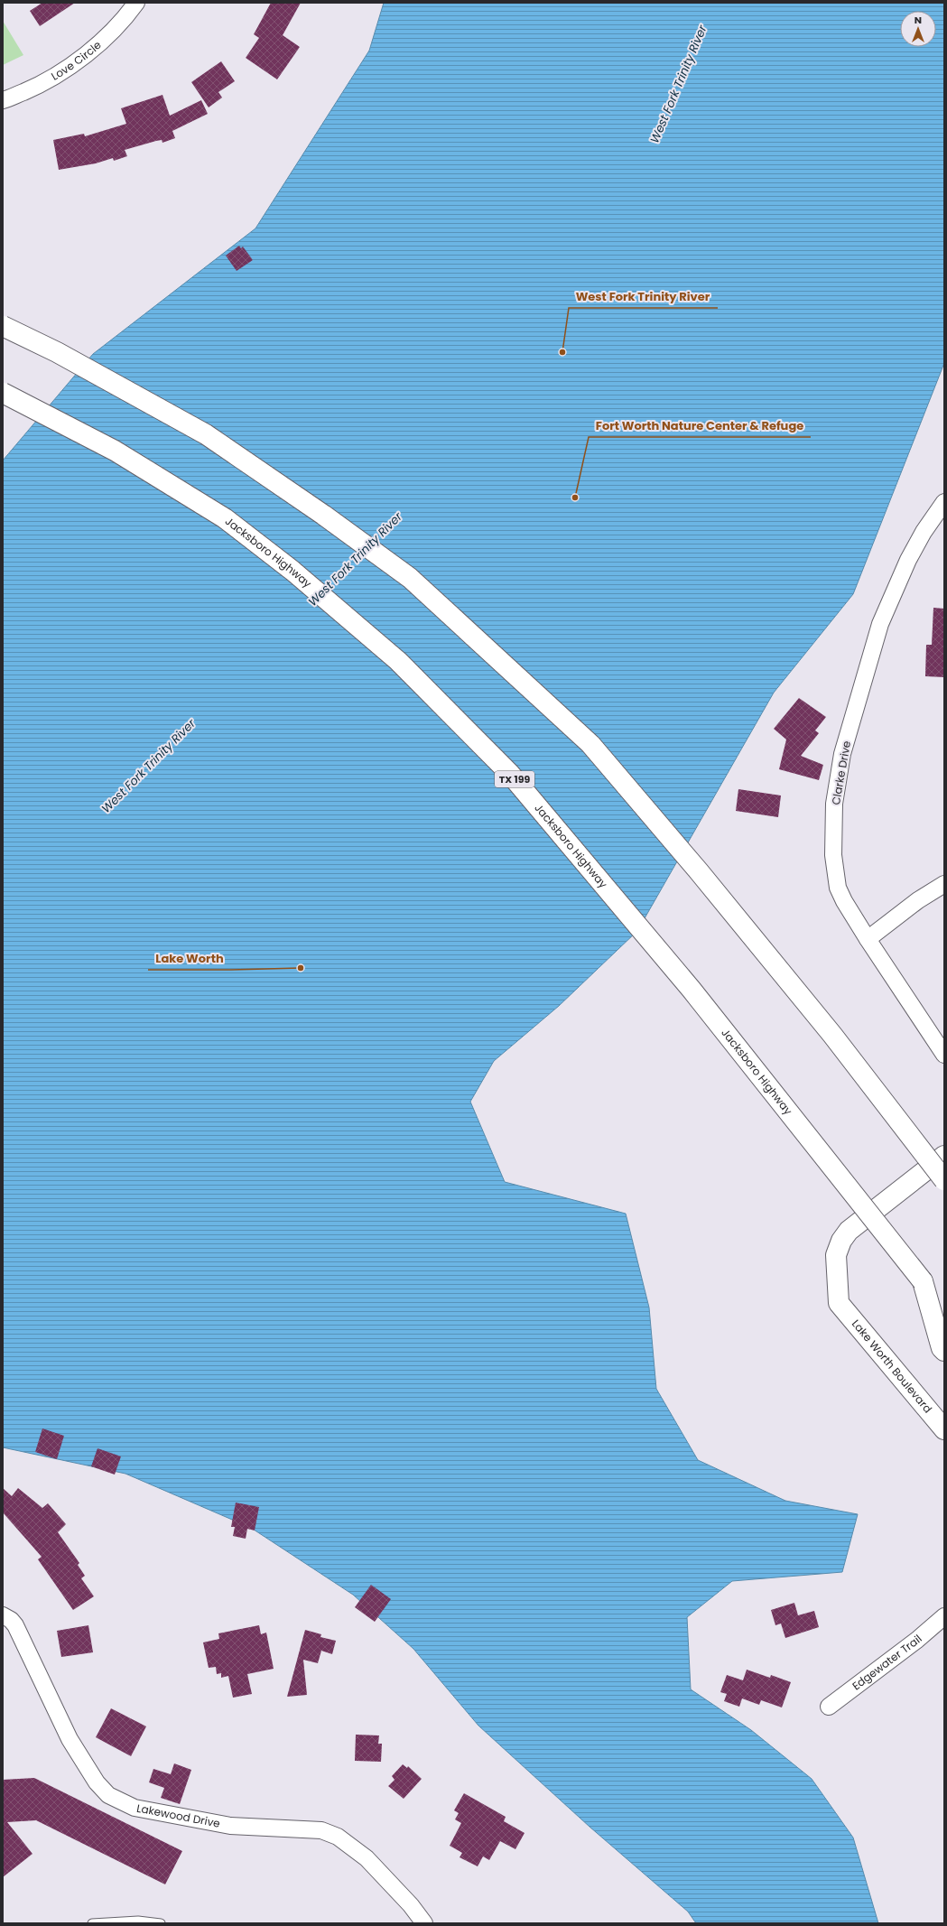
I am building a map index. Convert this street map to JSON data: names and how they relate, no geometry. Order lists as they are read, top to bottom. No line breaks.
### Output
{"streets":{"main road":["Jacksboro Highway","TX 199","Lake Worth Boulevard"],"street":["Love Circle","Clarke Drive","Edgewater Trail","Lakewood Drive"]},"water":["West Fork Trinity River"],"places":["West Fork Trinity River","Fort Worth Nature Center & Refuge","Lake Worth"],"north":"top"}
